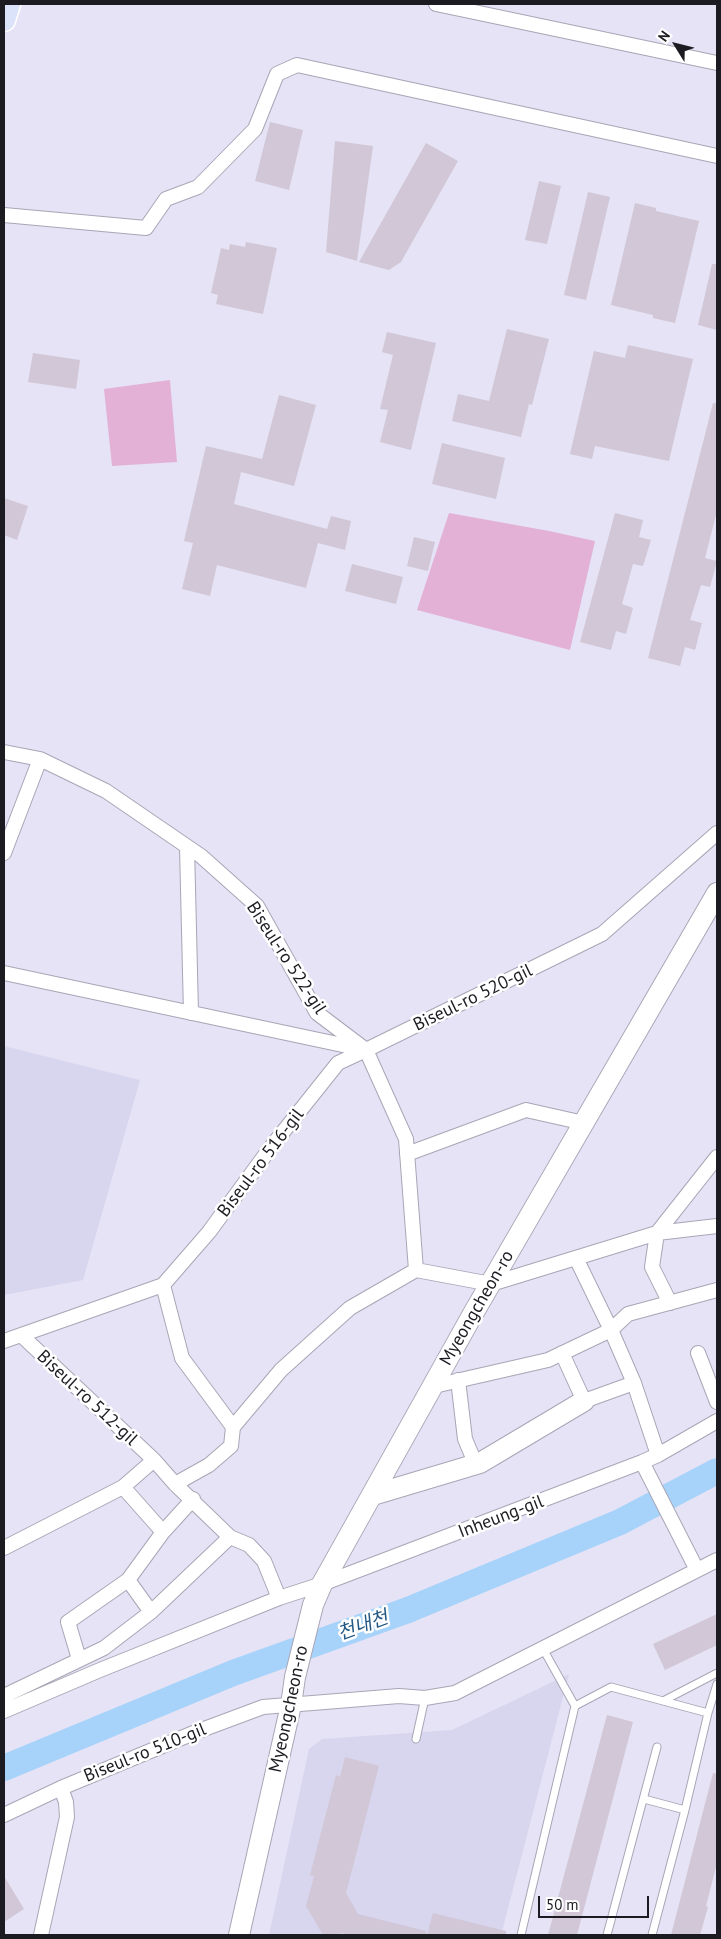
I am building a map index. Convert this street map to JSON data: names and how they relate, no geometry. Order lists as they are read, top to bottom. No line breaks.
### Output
{"streets":{"street":["Biseul-ro 522-gil","Biseul-ro 520-gil","Biseul-ro 516-gil","Myeongcheon-ro","Biseul-ro 512-gil","Inheung-gil","Biseul-ro 510-gil"]},"crossings":[["Biseul-ro 522-gil","Biseul-ro 520-gil"],["Biseul-ro 522-gil","Biseul-ro 516-gil"],["Biseul-ro 520-gil","Biseul-ro 516-gil"],["Biseul-ro 516-gil","Biseul-ro 512-gil"],["Myeongcheon-ro","Inheung-gil"],["Myeongcheon-ro","Biseul-ro 510-gil"]],"water":["천내천"],"scale_bar":"50 m","north":"top left"}
